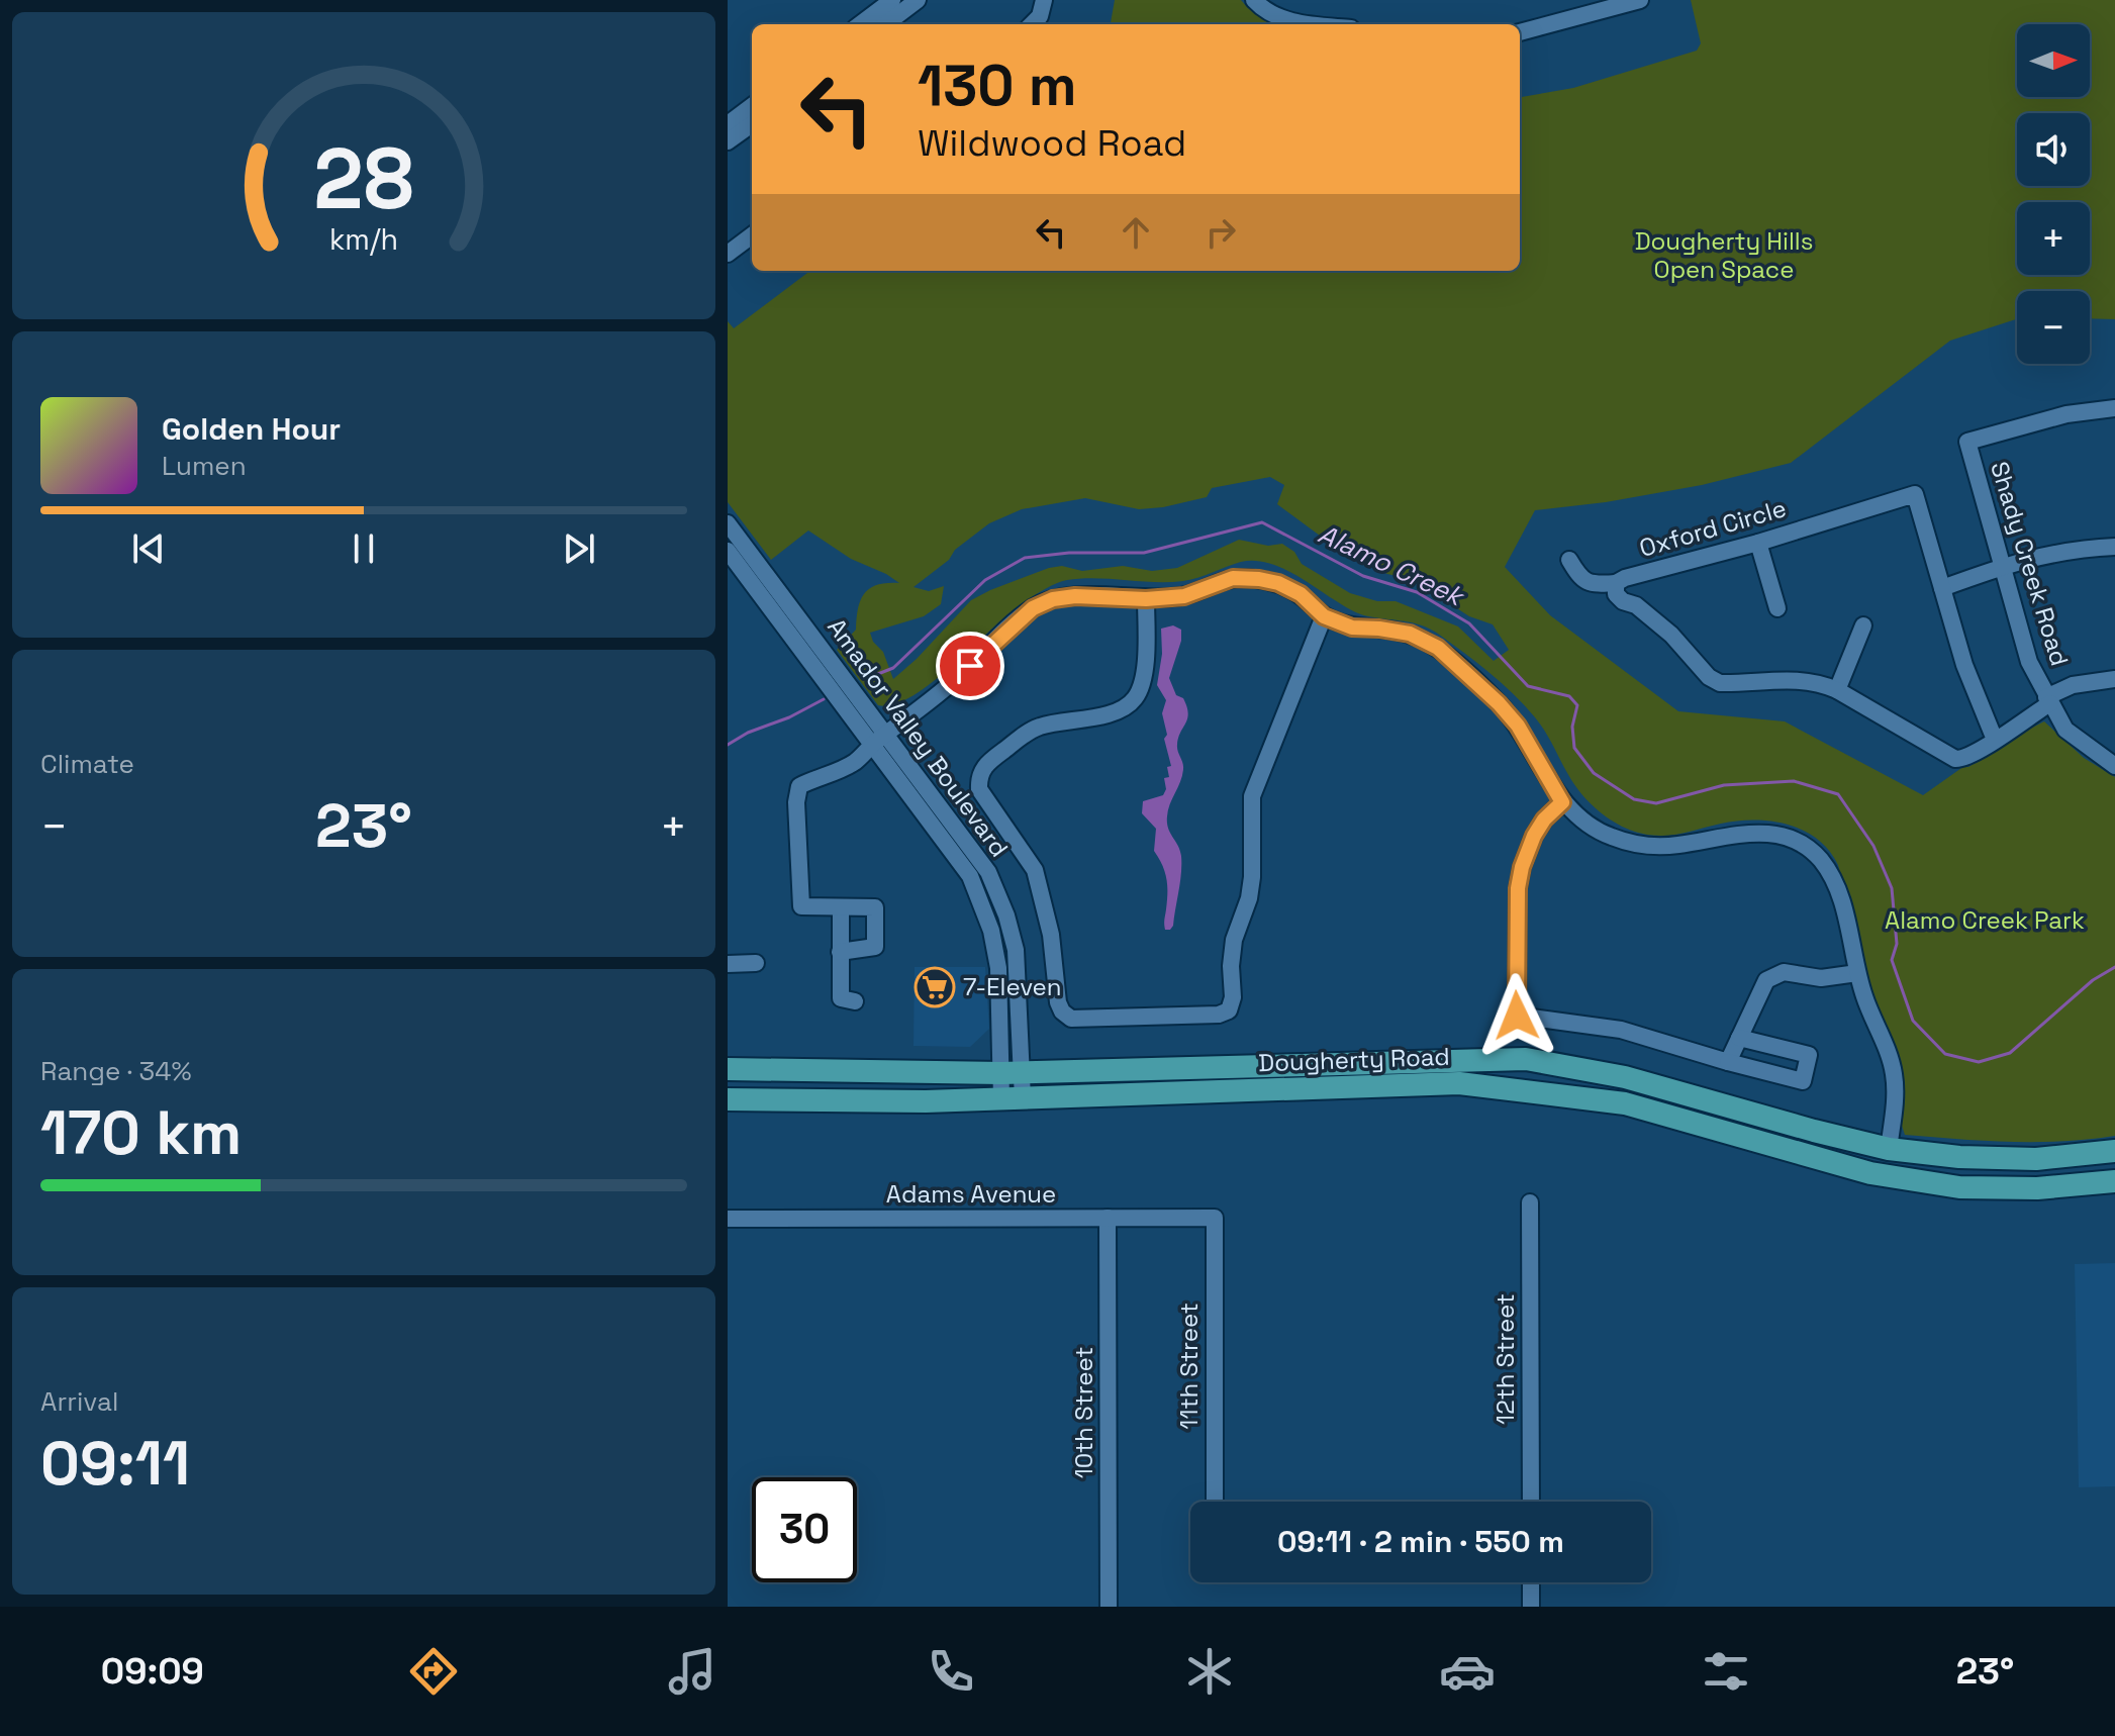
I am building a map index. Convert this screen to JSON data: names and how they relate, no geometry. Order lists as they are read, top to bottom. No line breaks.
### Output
{"streets":{"main road":["Dougherty Road"],"street":["Oxford Circle","Shady Creek Road","Amador Valley Boulevard","Adams Avenue","12th Street","11th Street","10th Street"]},"crossings":[["Oxford Circle","Shady Creek Road"],["Amador Valley Boulevard","Dougherty Road"],["Adams Avenue","11th Street"],["Adams Avenue","10th Street"]],"water":["Alamo Creek"],"parks":["Dougherty Hills Open Space","Alamo Creek Park"],"places":{"supermarket":["7-Eleven"]},"north":"right","page":{"map_buttons":["+","−"],"turn":["130 m","Wildwood Road"],"song":["Golden Hour","Lumen"],"tile":["Climate",["Range · 34%","170 km"],["Arrival","09:11"]],"heat":["−","23°","+"],"limit":"30","trip":"09:11 · 2 min · 550 m","tabs":["09:09","23°"],"gauge":["28","km/h"]}}
